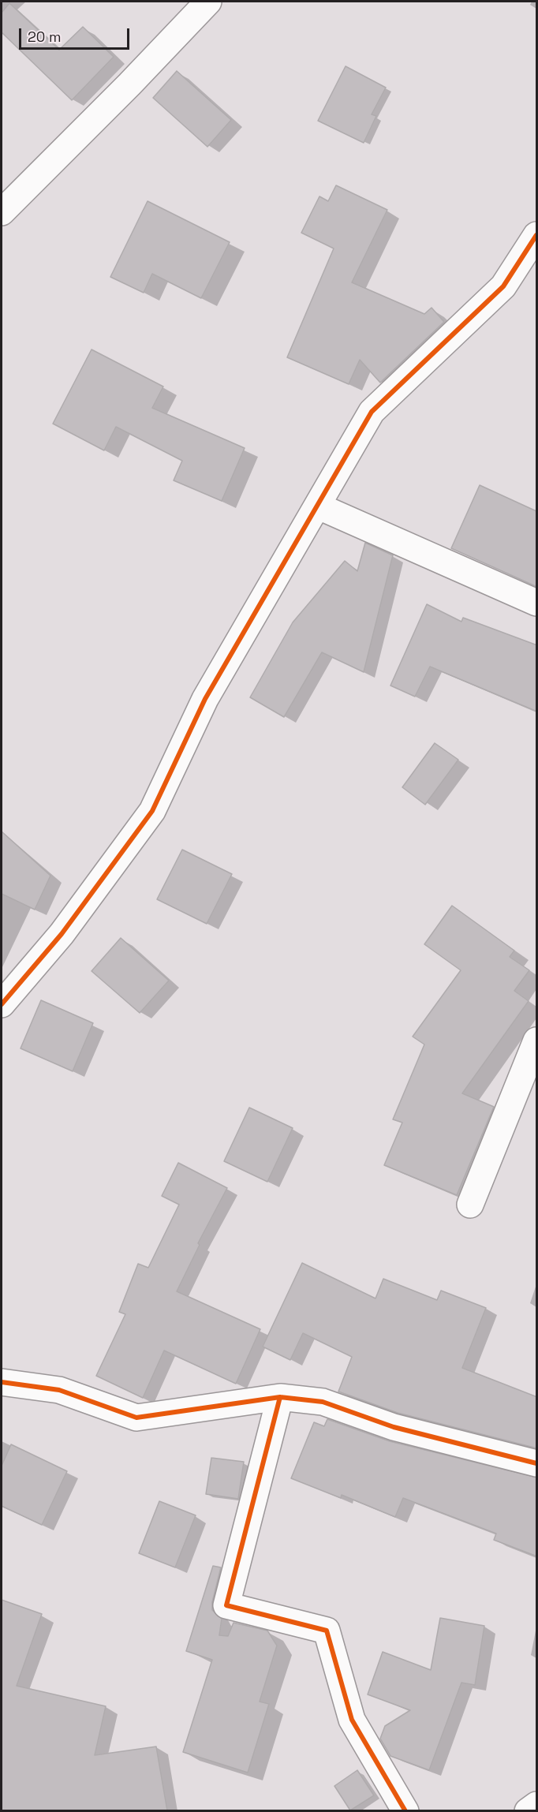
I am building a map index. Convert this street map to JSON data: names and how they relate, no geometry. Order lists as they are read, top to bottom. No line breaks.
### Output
{"scale_bar":"20 m"}
